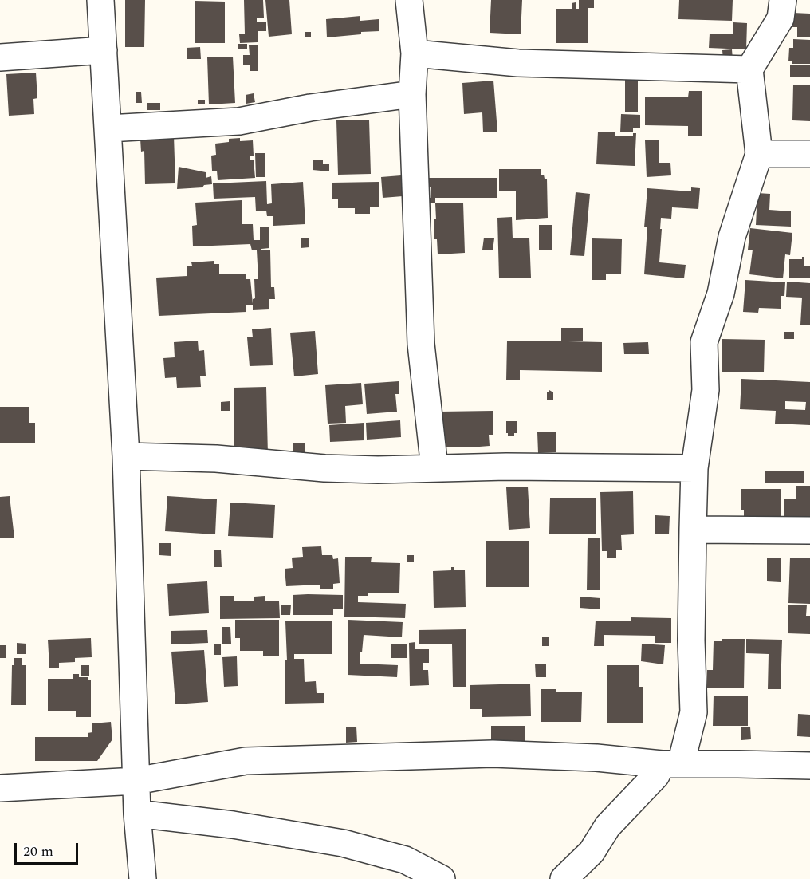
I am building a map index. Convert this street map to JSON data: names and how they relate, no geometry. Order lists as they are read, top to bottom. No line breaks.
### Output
{"scale_bar":"20 m"}
